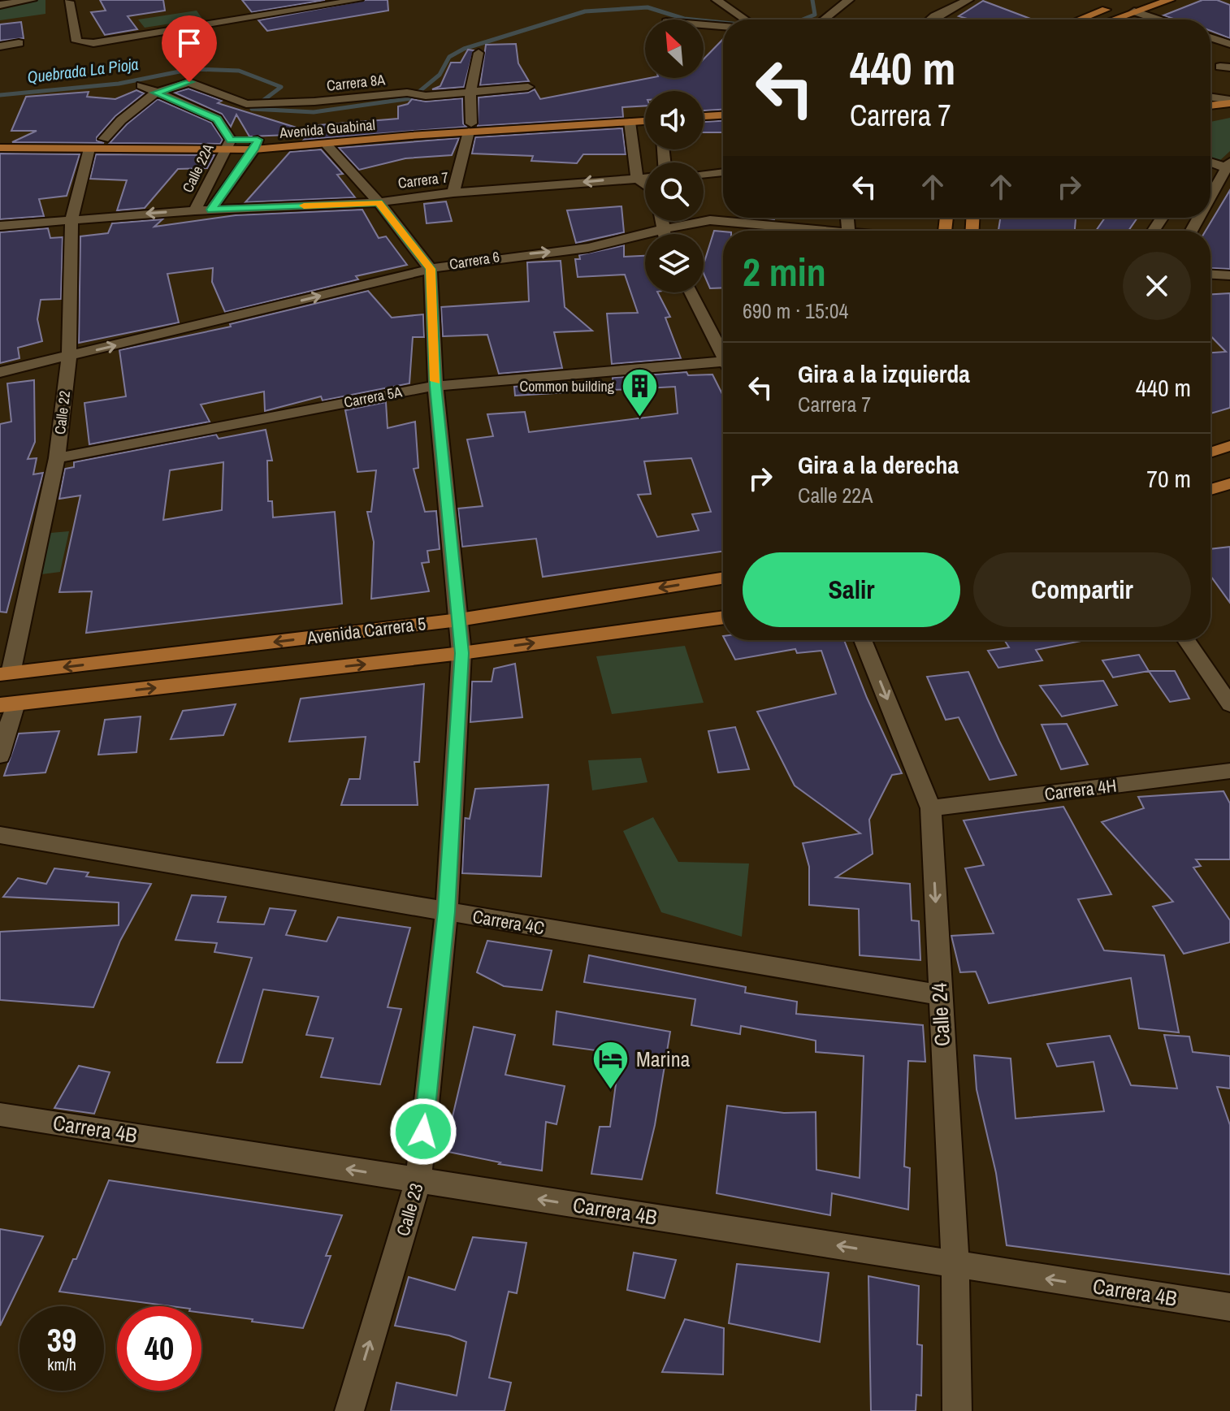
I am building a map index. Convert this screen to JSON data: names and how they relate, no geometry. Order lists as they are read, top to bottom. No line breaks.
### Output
{"streets":{"main road":["Avenida Guabinal","Avenida Carrera 5"],"street":["Carrera 8A","Calle 22A","Carrera 7","Carrera 6","Carrera 5A","Calle 22","Carrera 4H","Carrera 4C","Calle 24","Carrera 4B","Calle 23"]},"crossings":[["Avenida Guabinal","Calle 22A"],["Avenida Guabinal","Calle 22"],["Calle 22A","Carrera 7"],["Carrera 7","Calle 22"],["Carrera 6","Calle 22"],["Carrera 6","Calle 23"],["Carrera 5A","Calle 22"],["Carrera 5A","Calle 23"],["Calle 22","Avenida Carrera 5"],["Avenida Carrera 5","Calle 23"],["Carrera 4H","Calle 24"],["Carrera 4C","Calle 24"],["Carrera 4C","Calle 23"],["Calle 24","Carrera 4B"],["Carrera 4B","Calle 23"]],"one_way":["Carrera 7","Carrera 6","Calle 24","Carrera 4B"],"water":["Quebrada La Pioja"],"places":{"building":["Common building"],"hotel":["Marina"]},"north":"top left","page":{"turn":["440 m","Carrera 7"],"heading":["2 min","690 m · 15:04"],"list":[{"name":"Gira a la izquierda","note":"Carrera 7","value":"440 m"},{"name":"Gira a la derecha","note":"Calle 22A","value":"70 m"}],"buttons":["Salir","Compartir"],"speed":"39 km/h","limit":"40"}}
